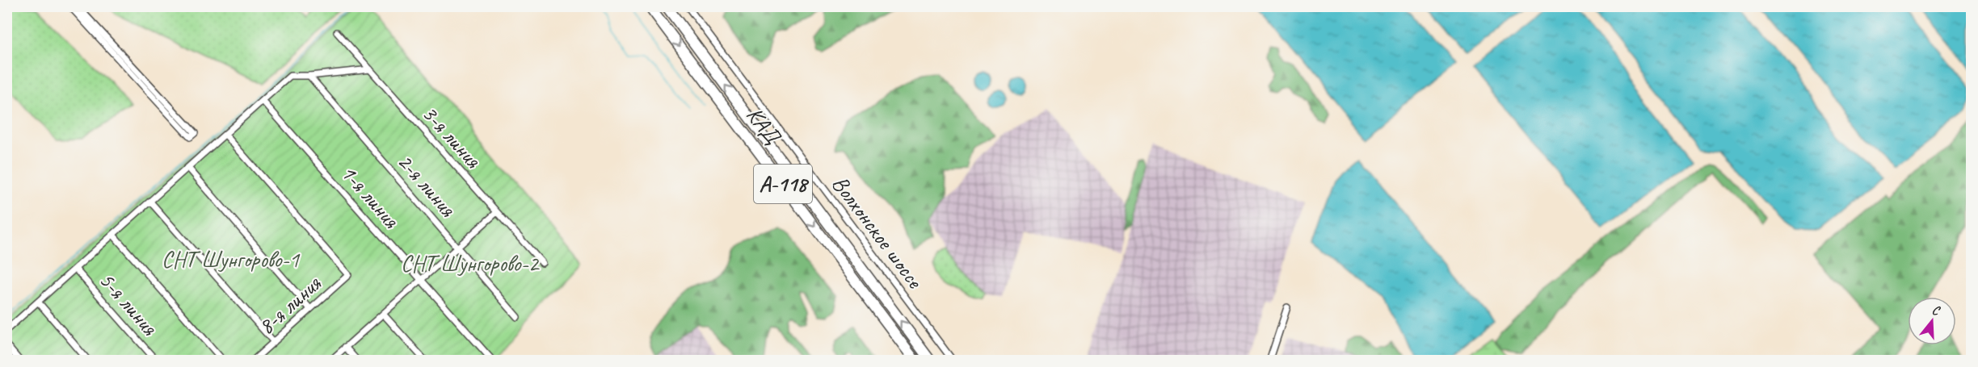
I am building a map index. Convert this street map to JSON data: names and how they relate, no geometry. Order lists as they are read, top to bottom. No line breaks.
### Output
{"streets":{"highway":["КАД","А-118"],"street":["3-я линия","2-я линия","1-я линия","Волхонское шоссе","5-я линия","8-я линия"]},"parks":["СНТ Шунгорово-1","СНТ Шунгорово-2"],"north":"top"}
